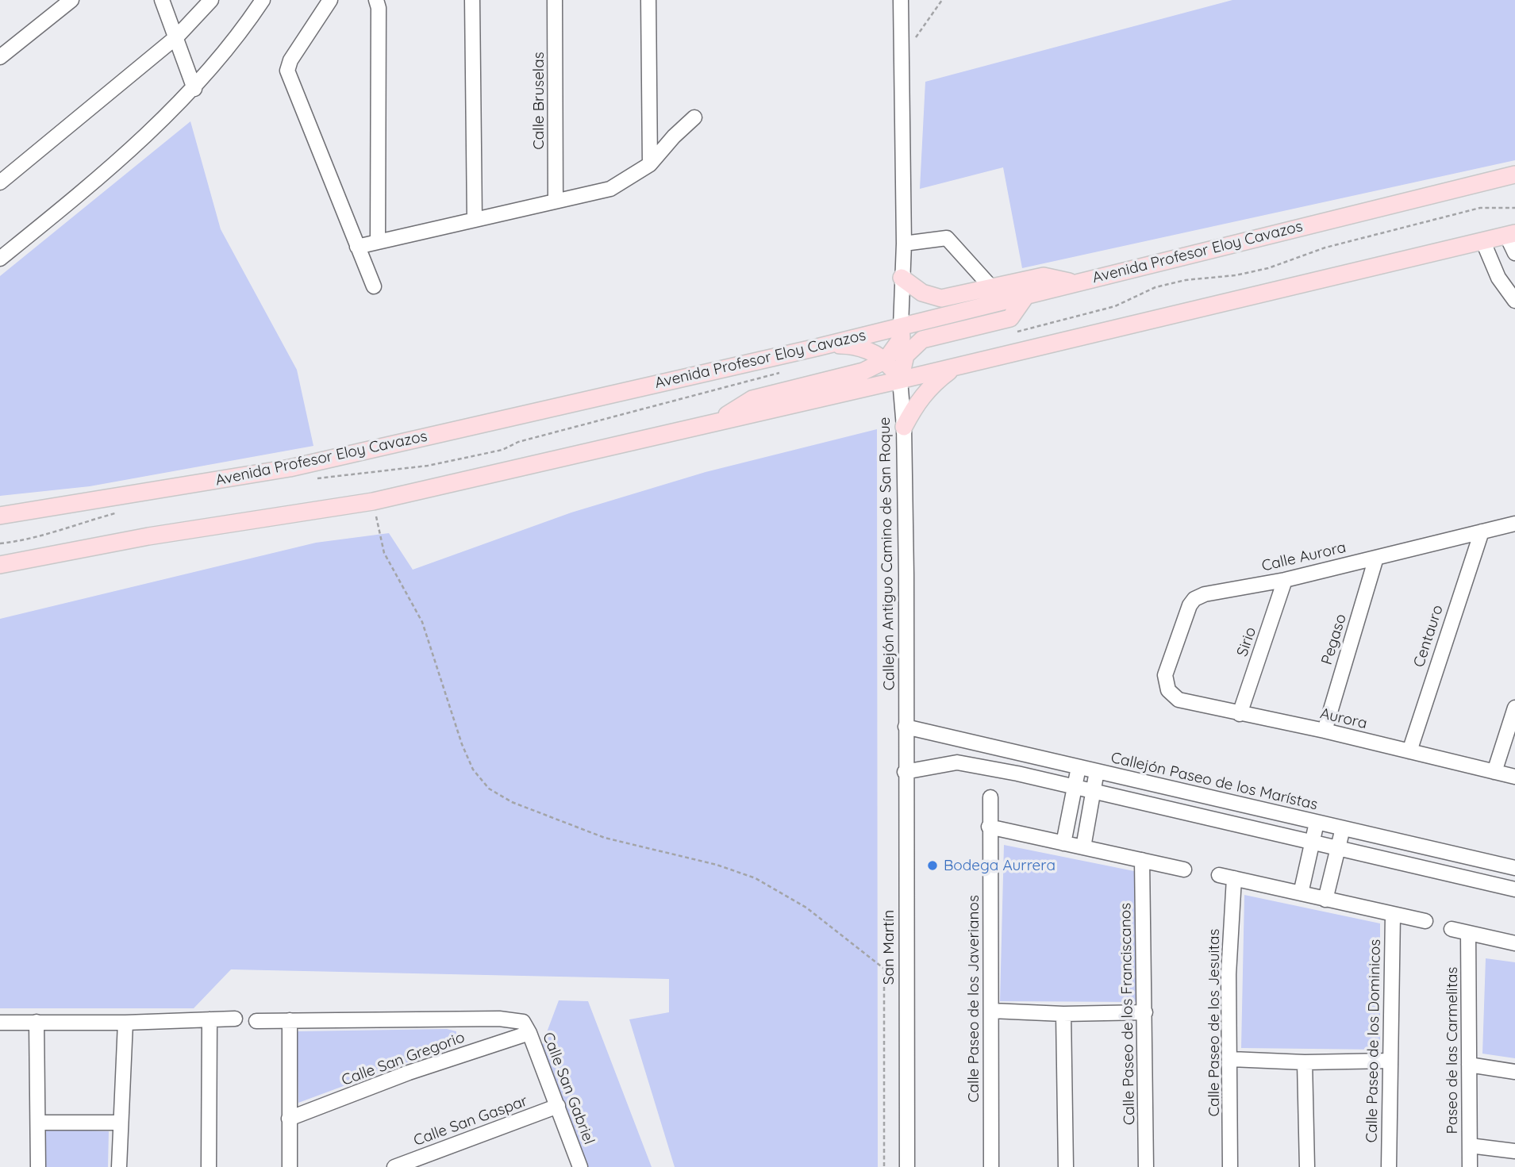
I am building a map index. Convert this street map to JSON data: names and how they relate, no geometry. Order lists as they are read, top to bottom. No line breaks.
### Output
{"streets":{"main road":["Avenida Profesor Eloy Cavazos"],"street":["Calle Bruselas","Callejón Antiguo Camino de San Roque","Calle Aurora","Centauro","Pegaso","Sirio","Aurora","Callejón Paseo de los Marístas","San Martín","Calle Paseo de los Javerianos","Calle Paseo de los Franciscanos","Calle Paseo de los Jesuitas","Calle Paseo de los Dominicos","Paseo de las Carmelitas","Calle San Gregorio","Calle San Gabriel","Calle San Gaspar"]},"crossings":[["Callejón Antiguo Camino de San Roque","Callejón Paseo de los Marístas"],["Callejón Antiguo Camino de San Roque","San Martín"],["Calle Aurora","Centauro"],["Calle Aurora","Pegaso"],["Calle Aurora","Sirio"],["Calle Aurora","Aurora"],["Centauro","Aurora"],["Pegaso","Aurora"],["Sirio","Aurora"],["Callejón Paseo de los Marístas","San Martín"],["Calle San Gregorio","Calle San Gabriel"],["Calle San Gabriel","Calle San Gaspar"]],"places":["Bodega Aurrera"]}
